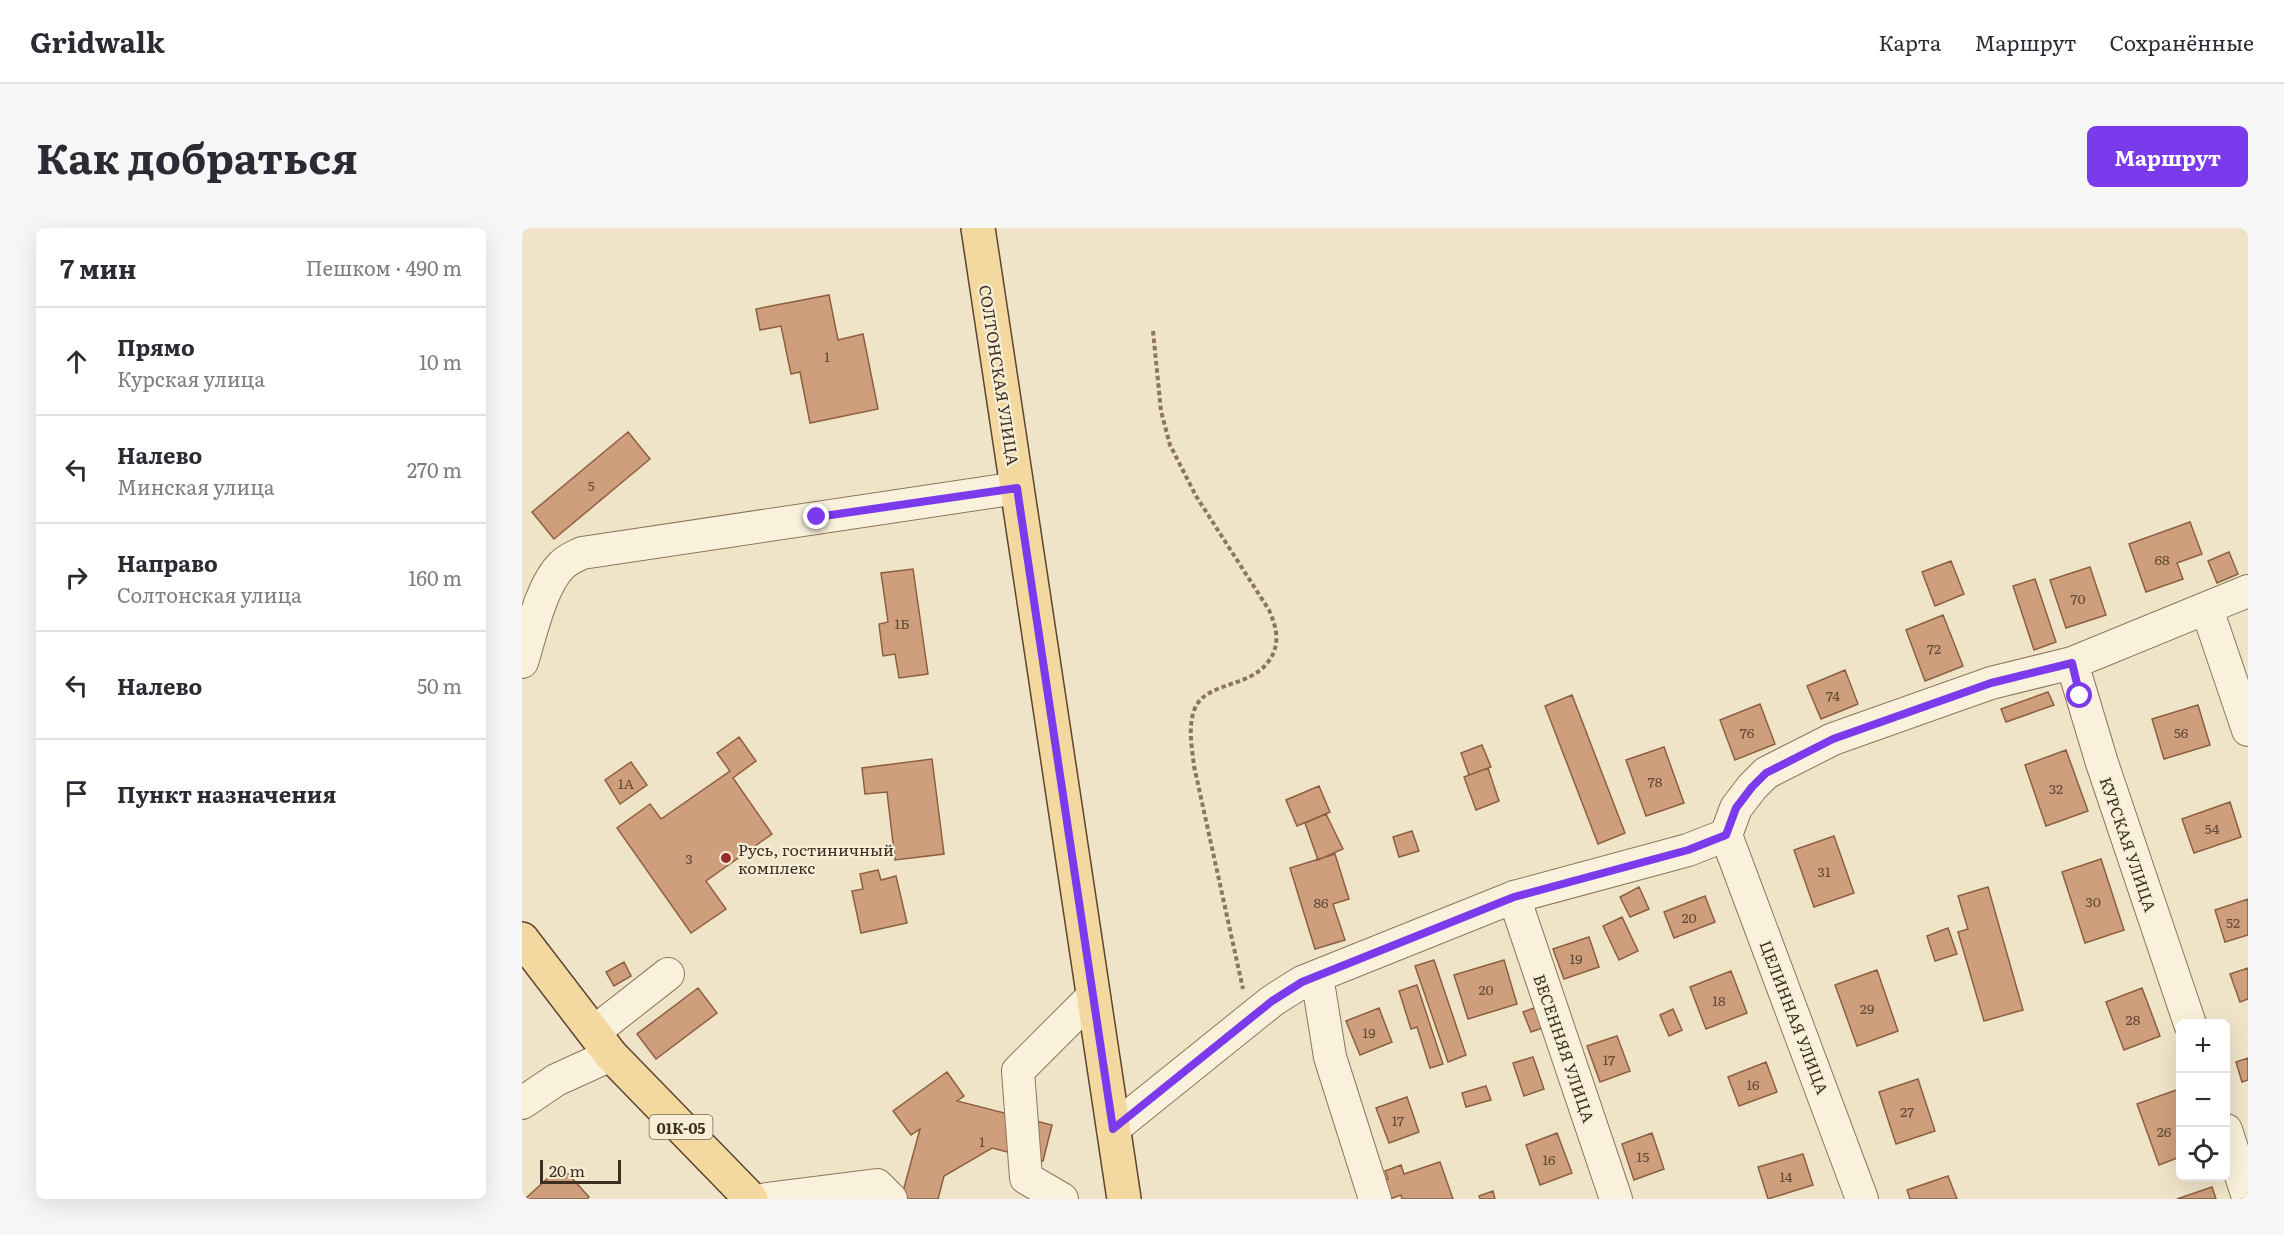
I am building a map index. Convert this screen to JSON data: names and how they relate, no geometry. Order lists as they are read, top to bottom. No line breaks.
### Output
{"streets":{"main road":["СОЛТОНСКАЯ УЛИЦА","01К-05"],"street":["КУРСКАЯ УЛИЦА","ЦЕЛИННАЯ УЛИЦА","ВЕСЕННЯЯ УЛИЦА"]},"places":["Русь, гостиничный комплекс"],"house_numbers":["1","5","68","70","1Б","72","74","76","56","78","1А","32","54","3","31","30","86","20","52","19","20","18","29","28","19","17","16","27","17","26","1","15","16","14"],"scale_bar":"20 m","page":{"header":"Gridwalk","nav":["Карта","Маршрут","Сохранённые"],"title":"Как добраться","buttons":"Маршрут","heading":["7 мин","Пешком · 490 m"],"list":[["Прямо","Курская улица","10 m"],["Налево","Минская улица","270 m"],["Направо","Солтонская улица","160 m"],["Налево","50 m"],"Пункт назначения"],"map_buttons":["+","−"],"scale":"20 m"}}
